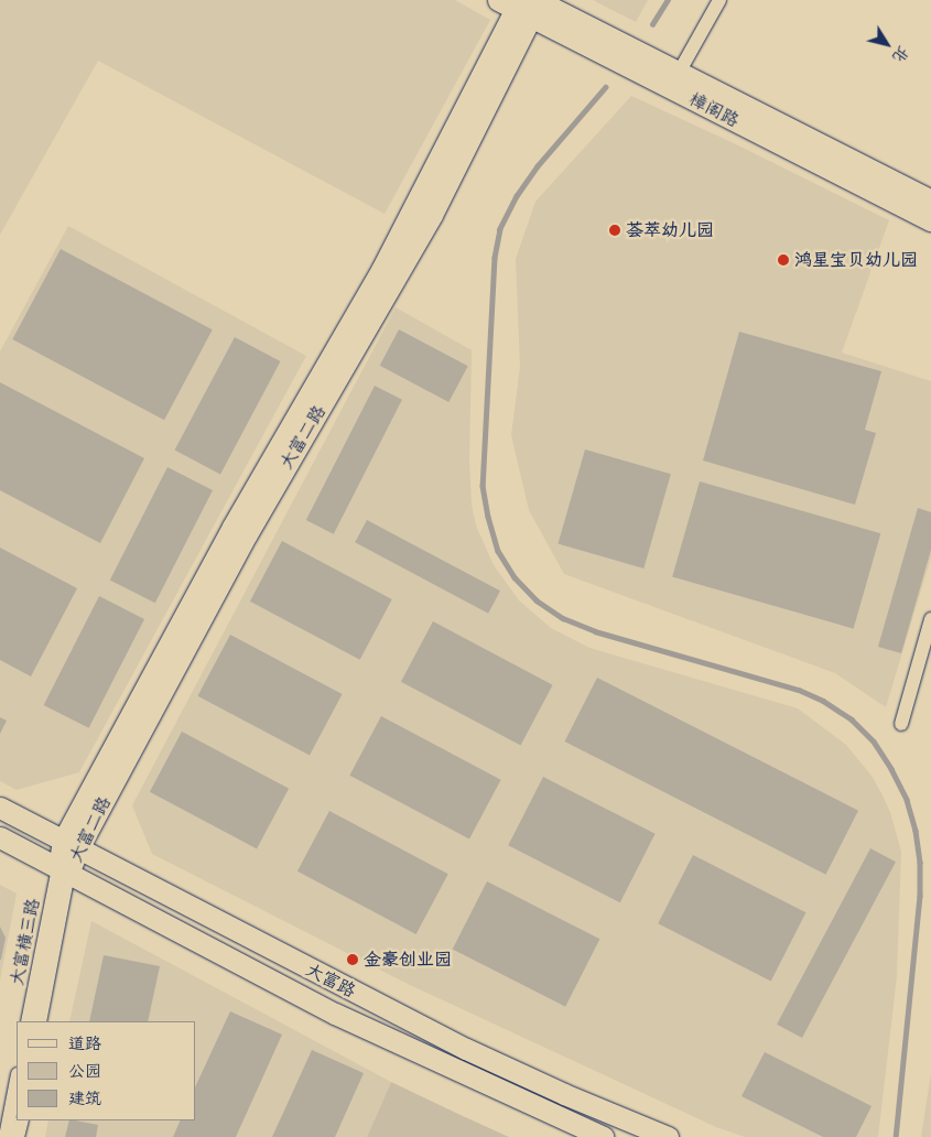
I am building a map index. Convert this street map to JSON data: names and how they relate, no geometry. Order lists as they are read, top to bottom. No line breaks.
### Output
{"streets":{"street":["樟阁路","大富二路","大富横三路","大富路"]},"crossings":[["樟阁路","大富二路"],["大富二路","大富横三路"],["大富二路","大富路"],["大富横三路","大富路"]],"places":["荟萃幼儿园","鸿星宝贝幼儿园","金豪创业园"],"legend":["道路","公园","建筑"],"north":"bottom right"}
